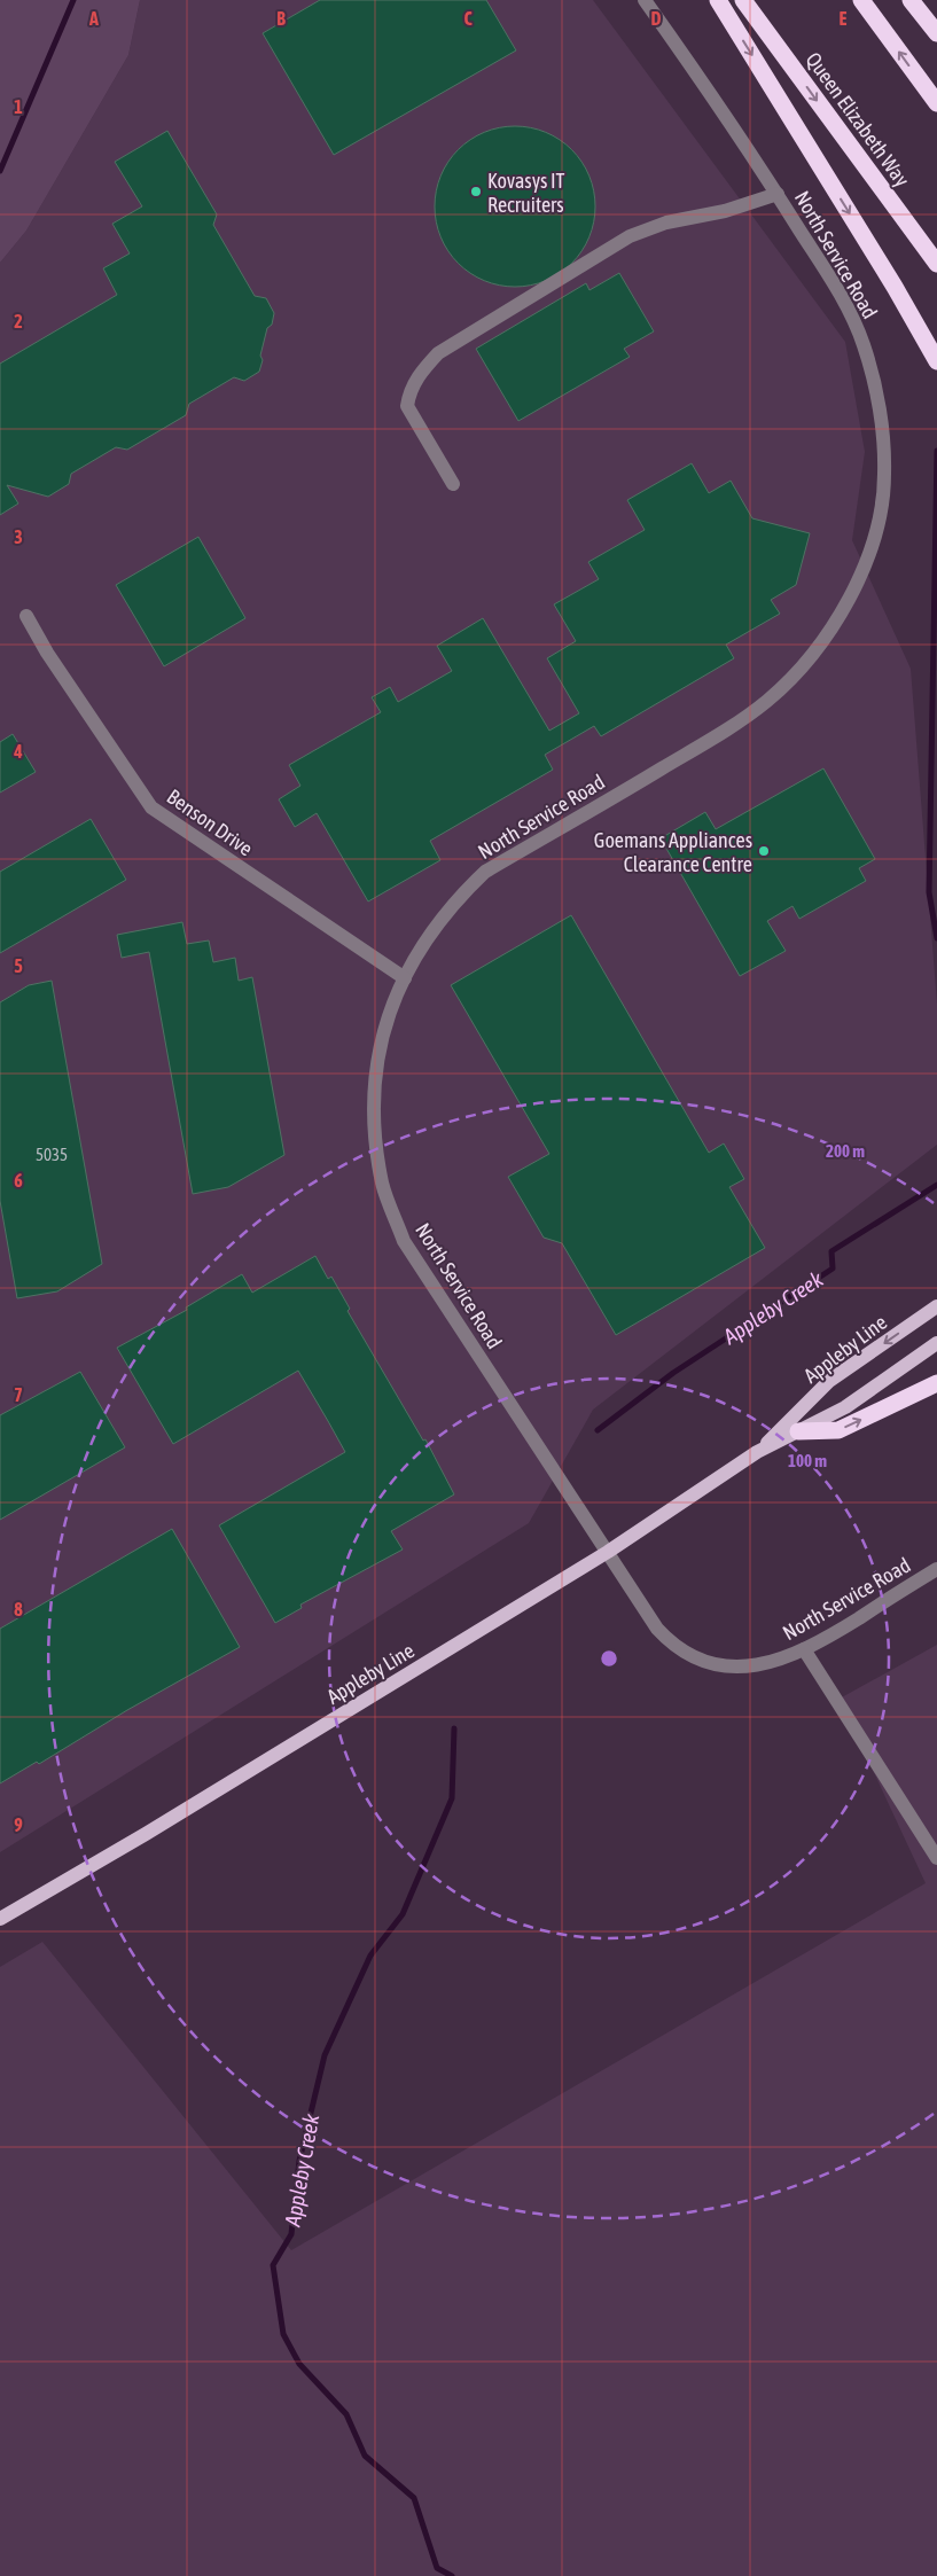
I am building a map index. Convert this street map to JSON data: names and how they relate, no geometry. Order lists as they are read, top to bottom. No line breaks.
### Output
{"streets":{"highway":["Queen Elizabeth Way"],"main road":["Appleby Line"],"street":["North Service Road","Benson Drive"]},"crossings":[["North Service Road","Benson Drive"],["North Service Road","Appleby Line"]],"water":["Appleby Creek"],"places":["Kovasys IT Recruiters","Goemans Appliances Clearance Centre"],"house_numbers":["5035"],"grid":{"columns":["A","B","C","D","E"],"rows":["1","2","3","4","5","6","7","8","9"]},"rings":["200 m","100 m"]}
